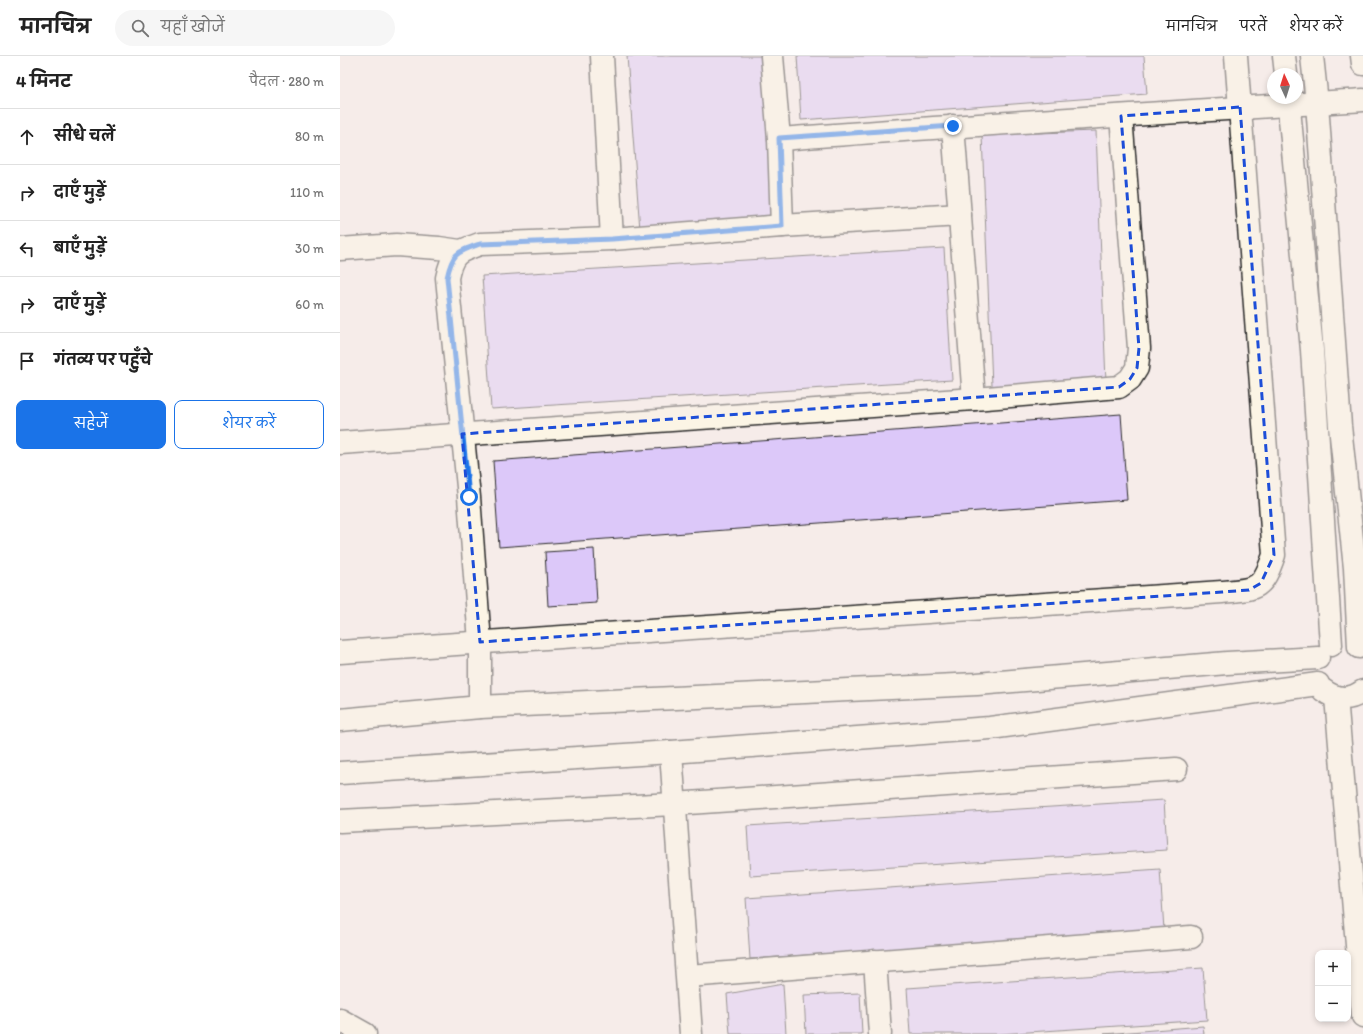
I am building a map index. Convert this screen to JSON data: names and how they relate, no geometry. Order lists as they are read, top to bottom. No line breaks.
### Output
{"north":"top","page":{"header":"मानचित्र","search":"यहाँ खोजें","nav":["मानचित्र","परतें","शेयर करें"],"heading":["4 मिनट","पैदल · 280 m"],"list":[["सीधे चलें","80 m"],["दाएँ मुड़ें","110 m"],["बाएँ मुड़ें","30 m"],["दाएँ मुड़ें","60 m"],"गंतव्य पर पहुँचे"],"buttons":["सहेजें","शेयर करें"],"map_buttons":["+","−"]}}
